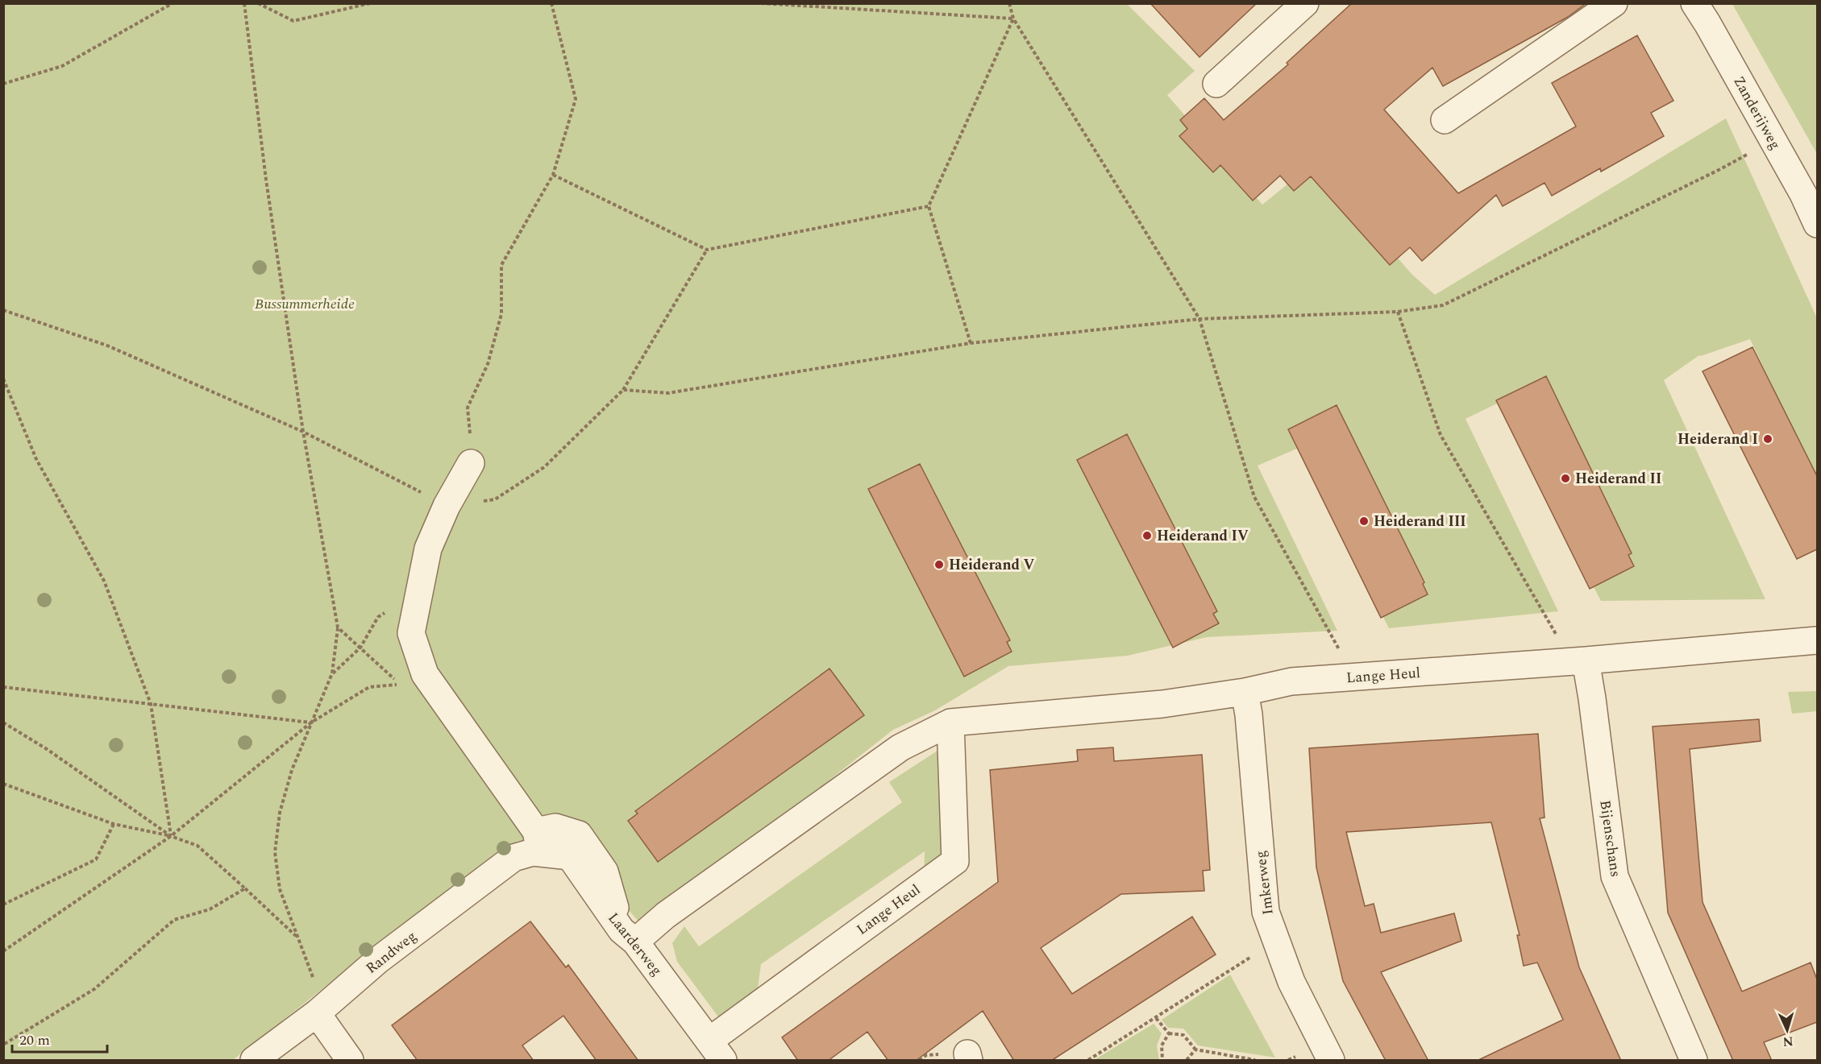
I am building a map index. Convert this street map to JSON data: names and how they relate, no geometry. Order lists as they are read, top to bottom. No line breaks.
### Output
{"streets":{"street":["Zanderijweg","Lange Heul","Bijenschans","Imkerweg","Laarderweg","Randweg"]},"crossings":[["Lange Heul","Bijenschans"],["Lange Heul","Imkerweg"],["Lange Heul","Laarderweg"],["Laarderweg","Randweg"]],"parks":["Bussummerheide"],"places":["Heiderand I","Heiderand II","Heiderand III","Heiderand IV","Heiderand V"],"scale_bar":"20 m","north":"bottom"}
